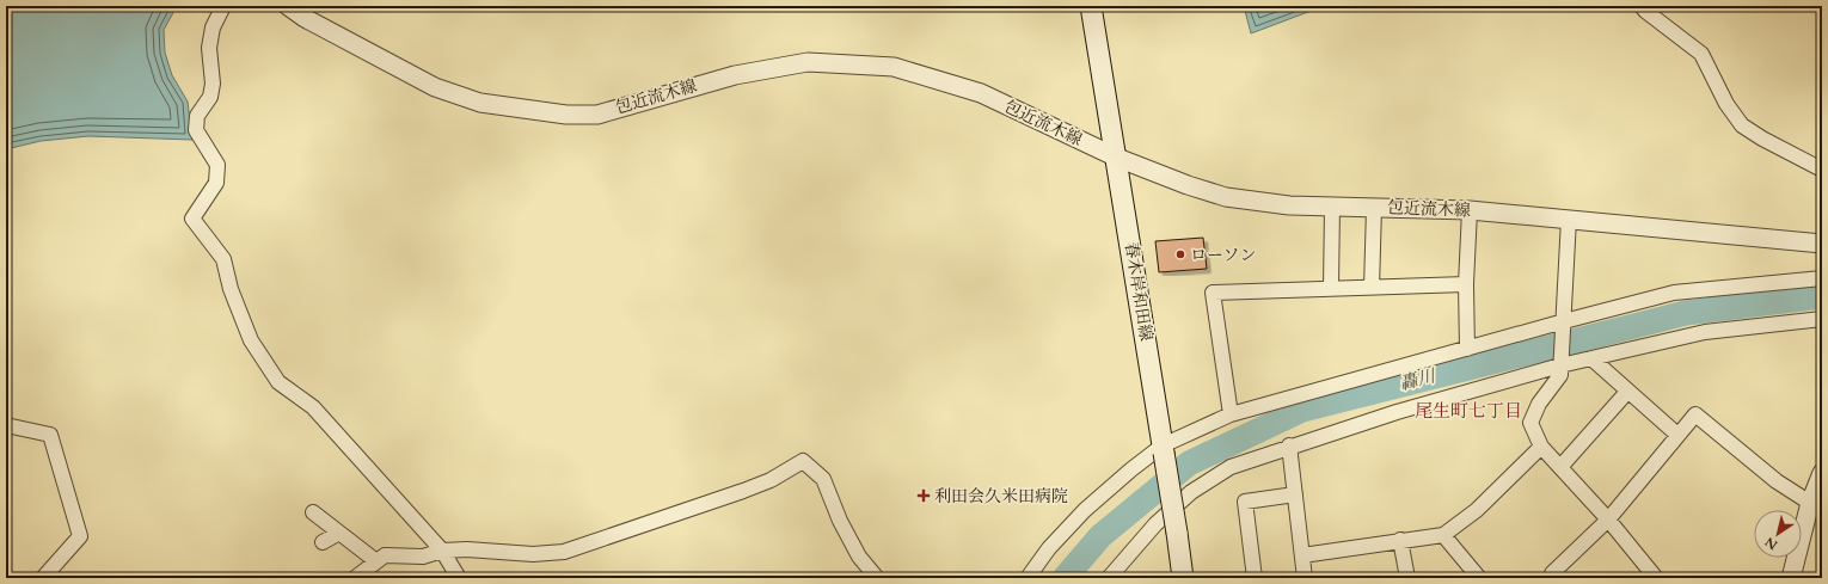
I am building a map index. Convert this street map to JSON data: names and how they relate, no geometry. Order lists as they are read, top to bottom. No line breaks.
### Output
{"streets":{"main road":["春木岸和田線"],"street":["包近流木線"]},"crossings":[["包近流木線","春木岸和田線"]],"districts":["尾生町七丁目"],"water":["轟川"],"places":{"other":["ローソン"],"health":["利田会久米田病院"]},"north":"bottom left"}
